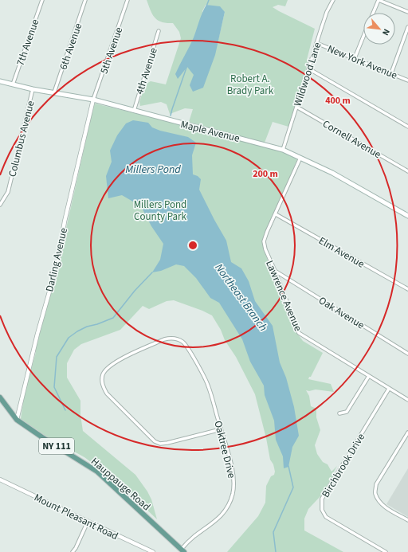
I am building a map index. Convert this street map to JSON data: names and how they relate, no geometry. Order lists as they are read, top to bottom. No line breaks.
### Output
{"streets":{"main road":["Maple Avenue","NY 111","Hauppauge Road"],"street":["7th Avenue","6th Avenue","5th Avenue","New York Avenue","4th Avenue","Wildwood Lane","Columbus Avenue","Cornell Avenue","Elm Avenue","Darling Avenue","Lawrence Avenue","Oak Avenue","Oaktree Drive","Birchbrook Drive","Mount Pleasant Road"]},"crossings":[["7th Avenue","Maple Avenue"],["6th Avenue","Maple Avenue"],["5th Avenue","Maple Avenue"],["5th Avenue","Darling Avenue"],["New York Avenue","Wildwood Lane"],["4th Avenue","Maple Avenue"],["Wildwood Lane","Maple Avenue"],["Wildwood Lane","Cornell Avenue"],["Maple Avenue","Columbus Avenue"],["Maple Avenue","Darling Avenue"],["Maple Avenue","Lawrence Avenue"],["Elm Avenue","Lawrence Avenue"],["Darling Avenue","Hauppauge Road"],["Lawrence Avenue","Oak Avenue"],["Lawrence Avenue","Birchbrook Drive"],["Oaktree Drive","Hauppauge Road"]],"water":["Millers Pond","Northeast Branch"],"parks":["Robert A. Brady Park","Millers Pond County Park"],"north":"bottom right","rings":["400 m","200 m"]}
